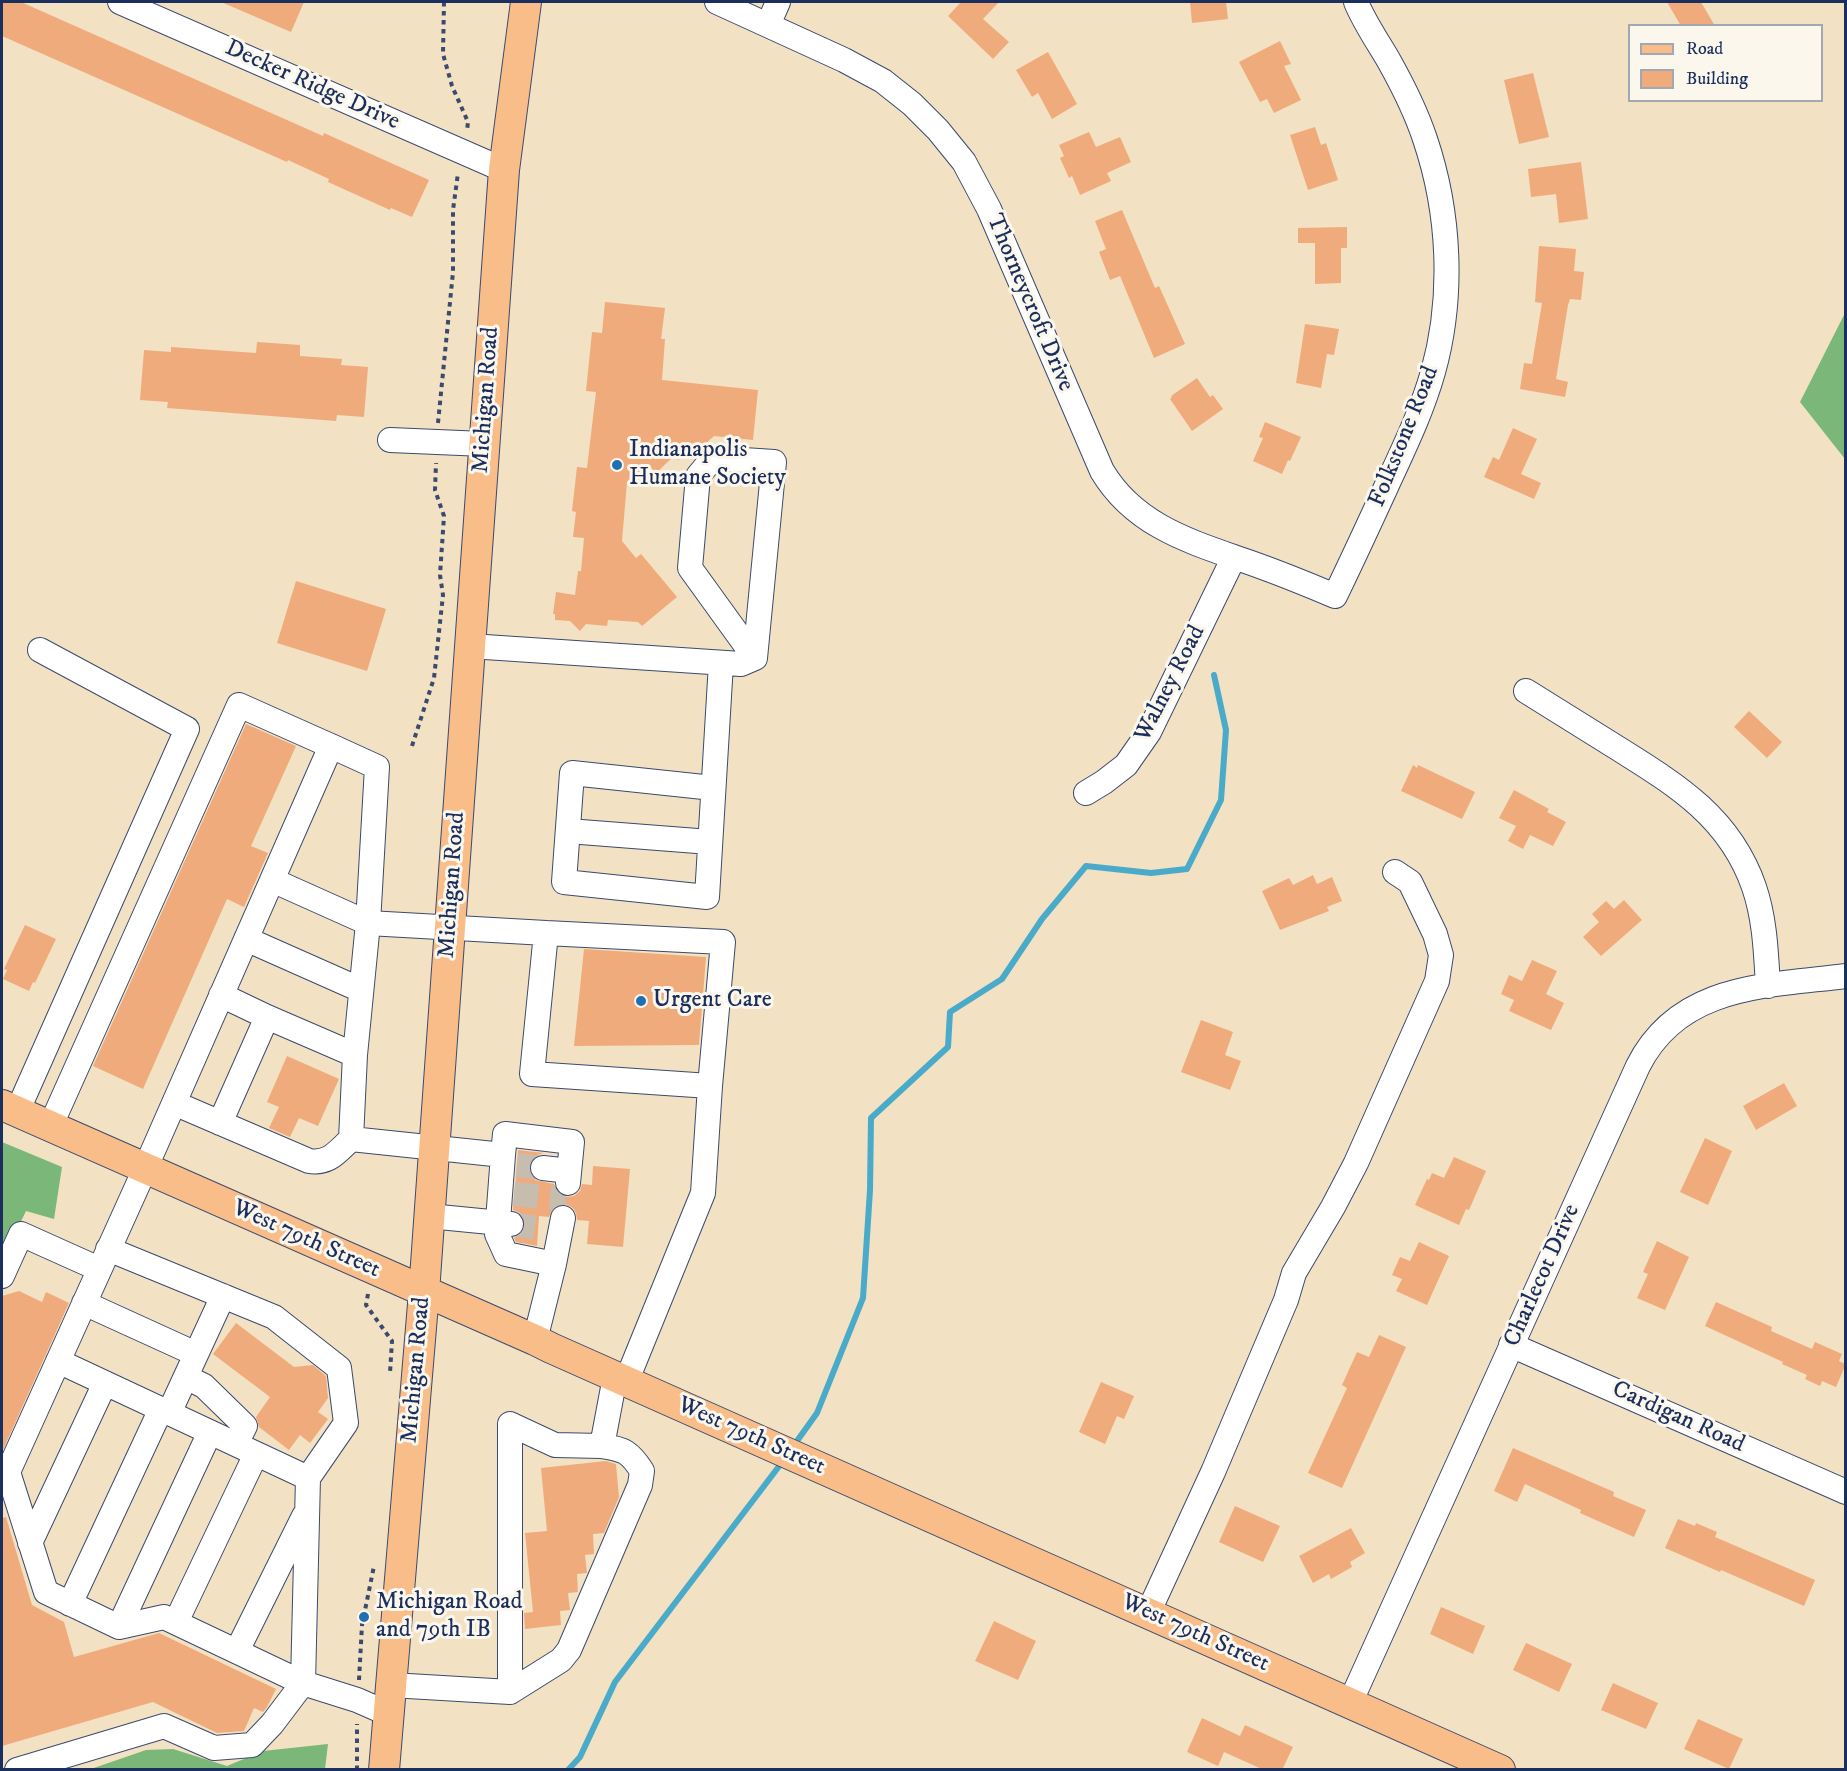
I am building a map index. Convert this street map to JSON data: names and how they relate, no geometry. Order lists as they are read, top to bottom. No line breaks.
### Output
{"streets":{"main road":["Michigan Road","West 79th Street"],"street":["Decker Ridge Drive","Thorneycroft Drive","Folkstone Road","Walney Road","Charlecot Drive","Cardigan Road"]},"crossings":[["Decker Ridge Drive","Michigan Road"],["Thorneycroft Drive","Folkstone Road"],["Thorneycroft Drive","Walney Road"],["Michigan Road","West 79th Street"],["West 79th Street","Charlecot Drive"],["Charlecot Drive","Cardigan Road"]],"places":["Indianapolis Humane Society","Urgent Care","Michigan Road and 79th IB"],"legend":["Road","Building"]}
